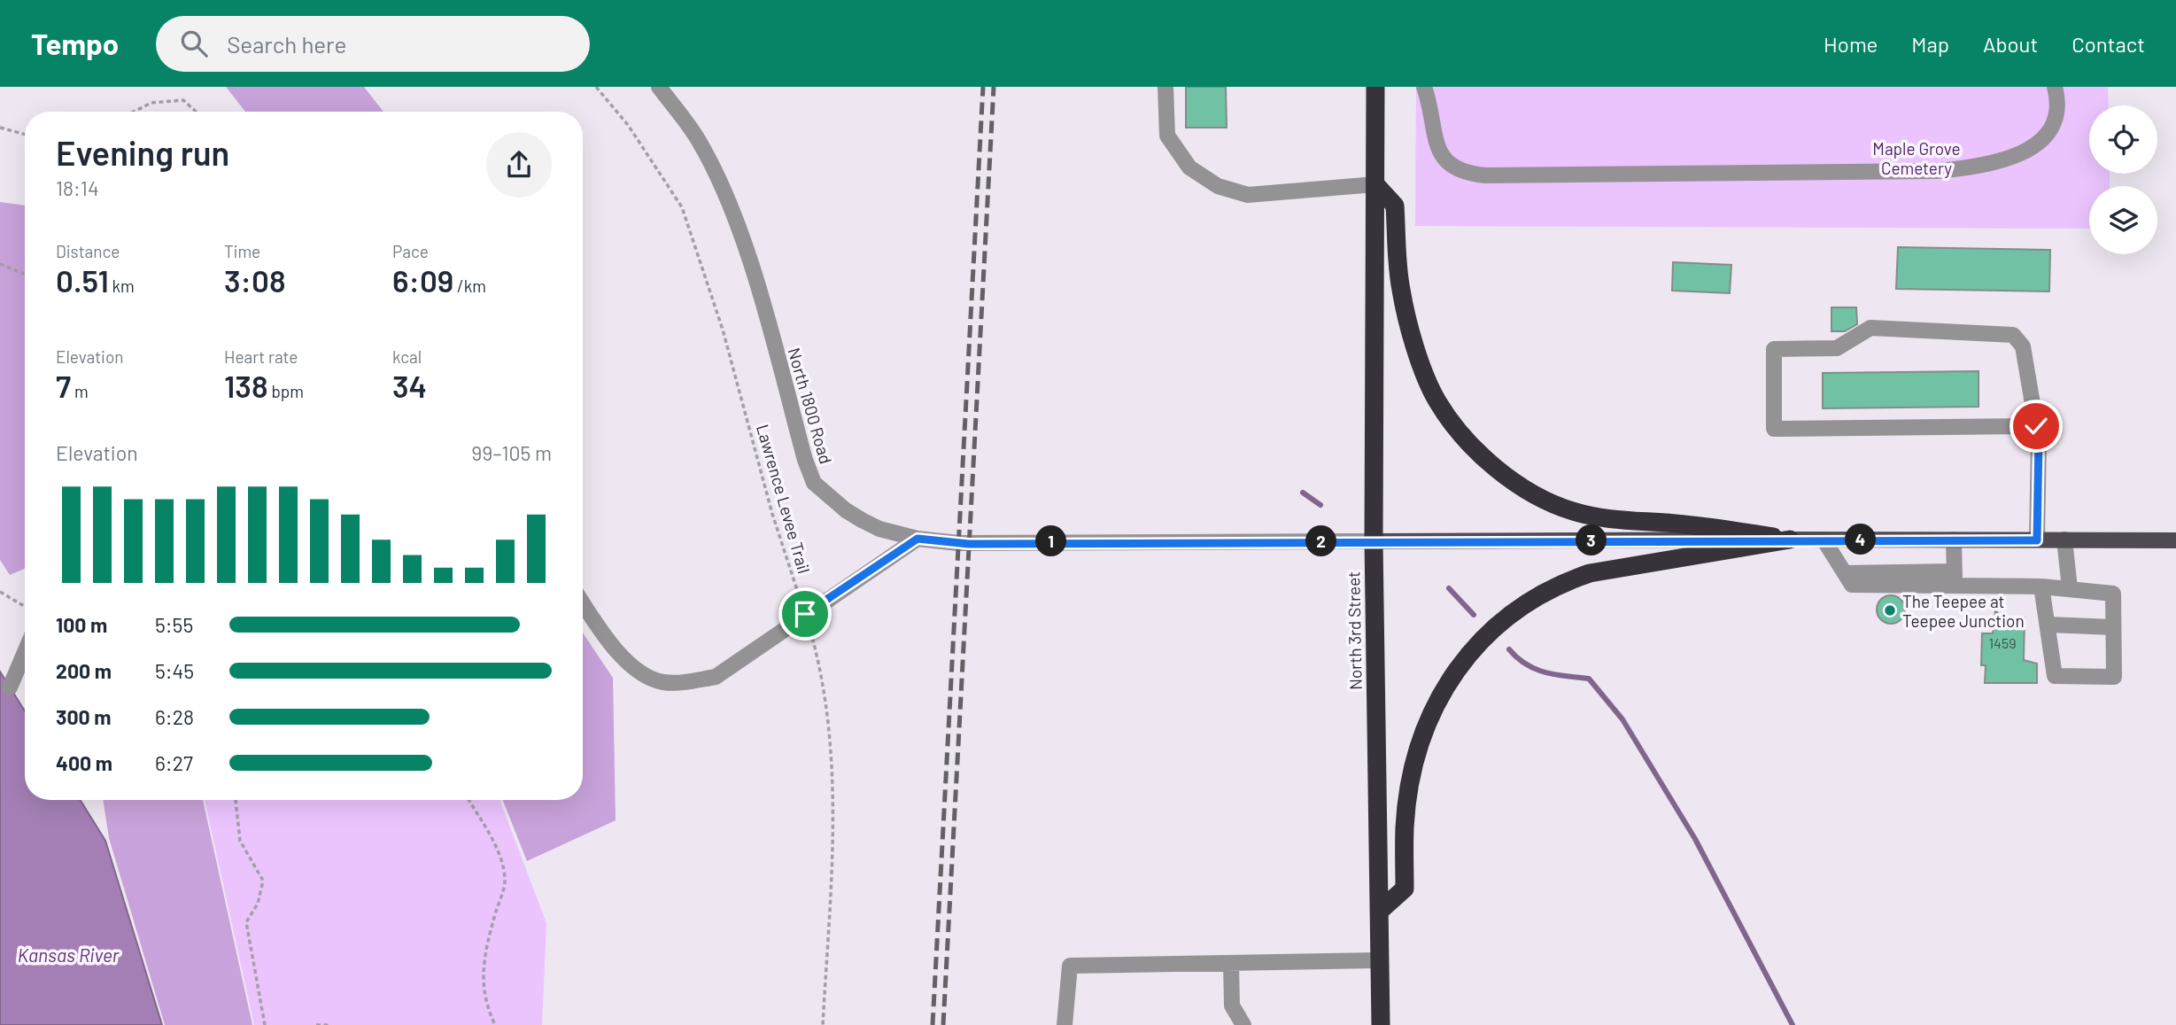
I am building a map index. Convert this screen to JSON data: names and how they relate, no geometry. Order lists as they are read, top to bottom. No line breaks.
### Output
{"streets":{"highway":["North 3rd Street"],"street":["North 1800 Road"],"path":["Lawrence Levee Trail"]},"crossings":[["North 1800 Road","North 3rd Street"]],"water":["Kansas River"],"parks":["Maple Grove Cemetery"],"places":["The Teepee at Teepee Junction"],"house_numbers":["1459"],"page":{"header":"Tempo","search":"Search here","nav":["Home","Map","About","Contact"],"heading":["Evening run","18:14"],"stats":[["Distance","0.51 km"],["Time","3:08"],["Pace","6:09 /km"],["Elevation","7 m"],["Heart rate","138 bpm"],["kcal","34"]],"chart":["Elevation","99–105 m"],"pins":["4","3","1","2"],"list":[{"name":"100 m","note":"5:55"},{"name":"200 m","note":"5:45"},{"name":"300 m","note":"6:28"},{"name":"400 m","note":"6:27"}]}}
